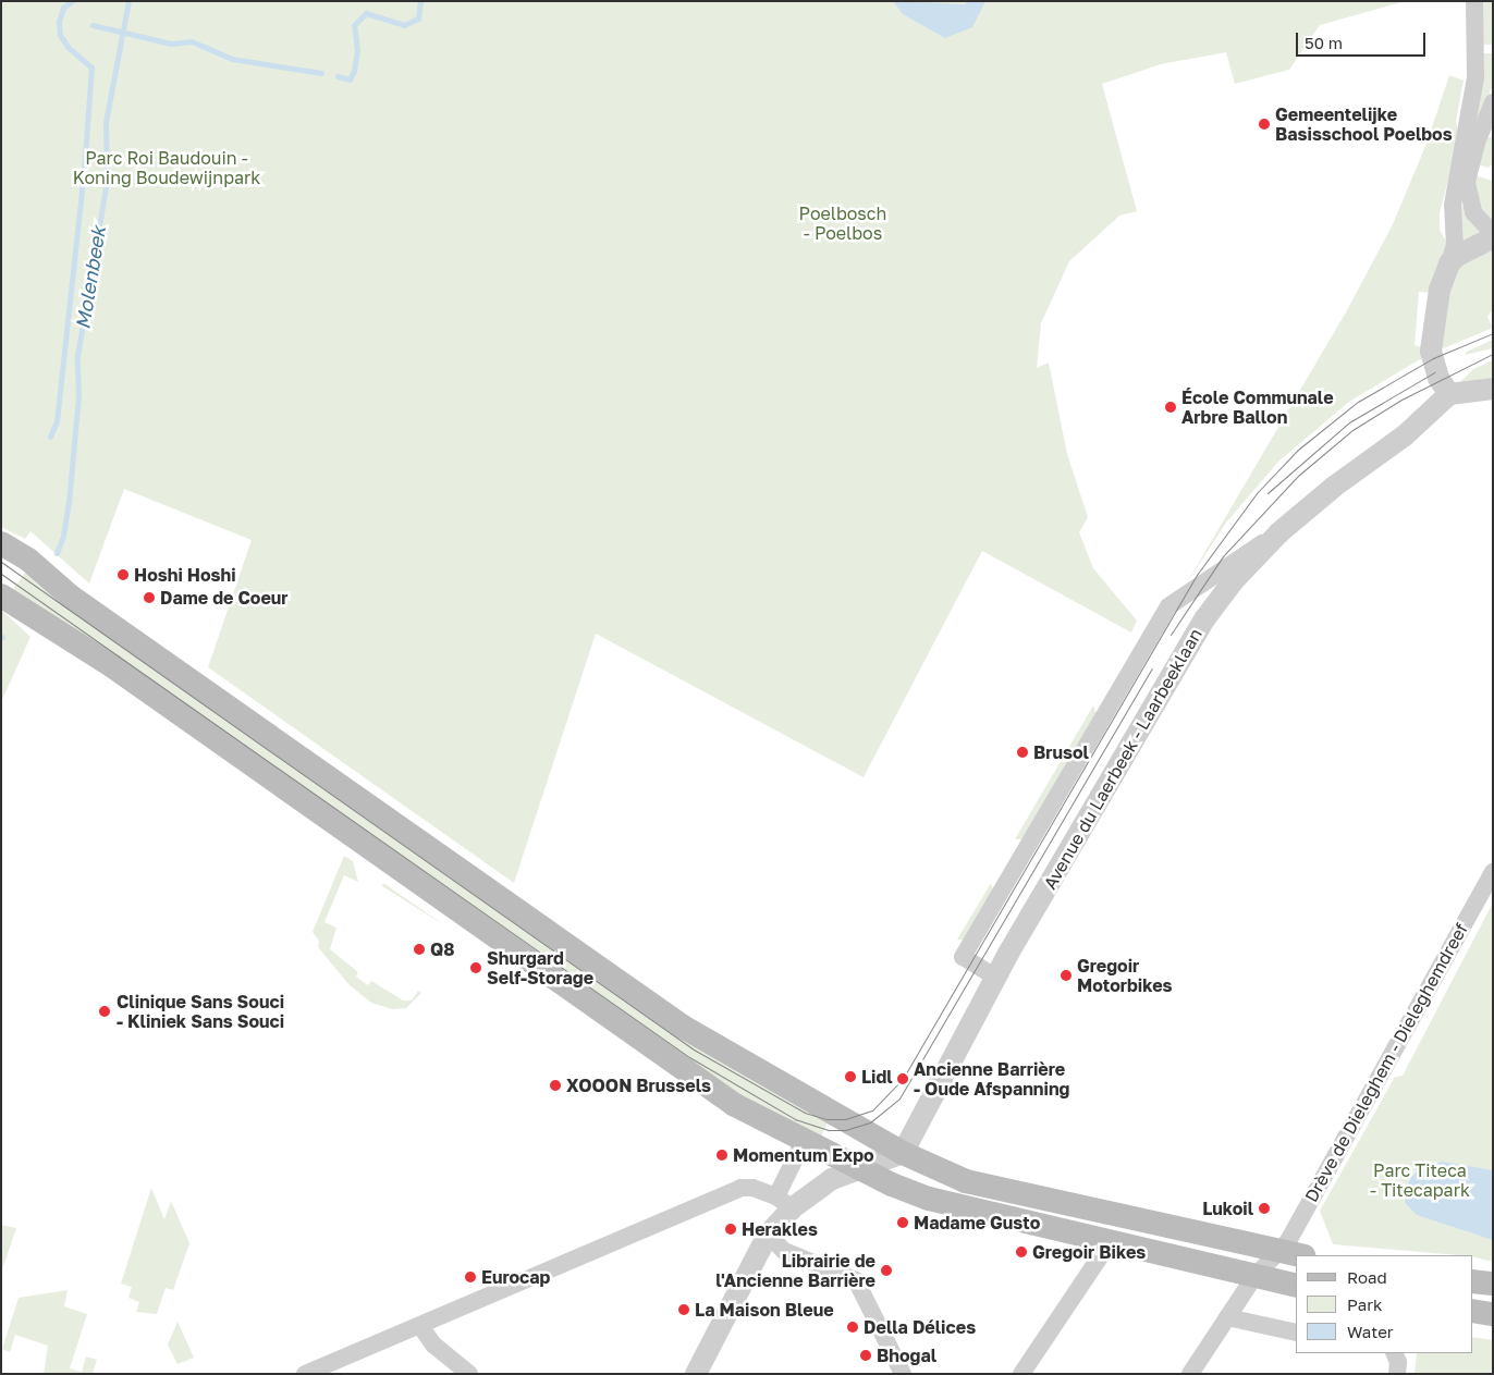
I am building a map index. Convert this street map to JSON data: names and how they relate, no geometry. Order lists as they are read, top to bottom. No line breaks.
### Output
{"streets":{"street":["Avenue du Laerbeek - Laarbeeklaan","Drève de Dieleghem - Dieleghemdreef"]},"water":["Molenbeek"],"parks":["Parc Roi Baudouin - Koning Boudewijnpark","Poelbosch - Poelbos","Parc Titeca - Titecapark"],"places":["Gemeentelijke Basisschool Poelbos","École Communale Arbre Ballon","Hoshi Hoshi","Dame de Coeur","Brusol","Q8","Shurgard Self-Storage","Gregoir Motorbikes","Clinique Sans Souci - Kliniek Sans Souci","Lidl","Ancienne Barrière - Oude Afspanning","XOOON Brussels","Momentum Expo","Lukoil","Madame Gusto","Herakles","Gregoir Bikes","Librairie de l'Ancienne Barrière","Eurocap","La Maison Bleue","Della Délices","Bhogal"],"legend":["Road","Park","Water"],"scale_bar":"50 m"}
